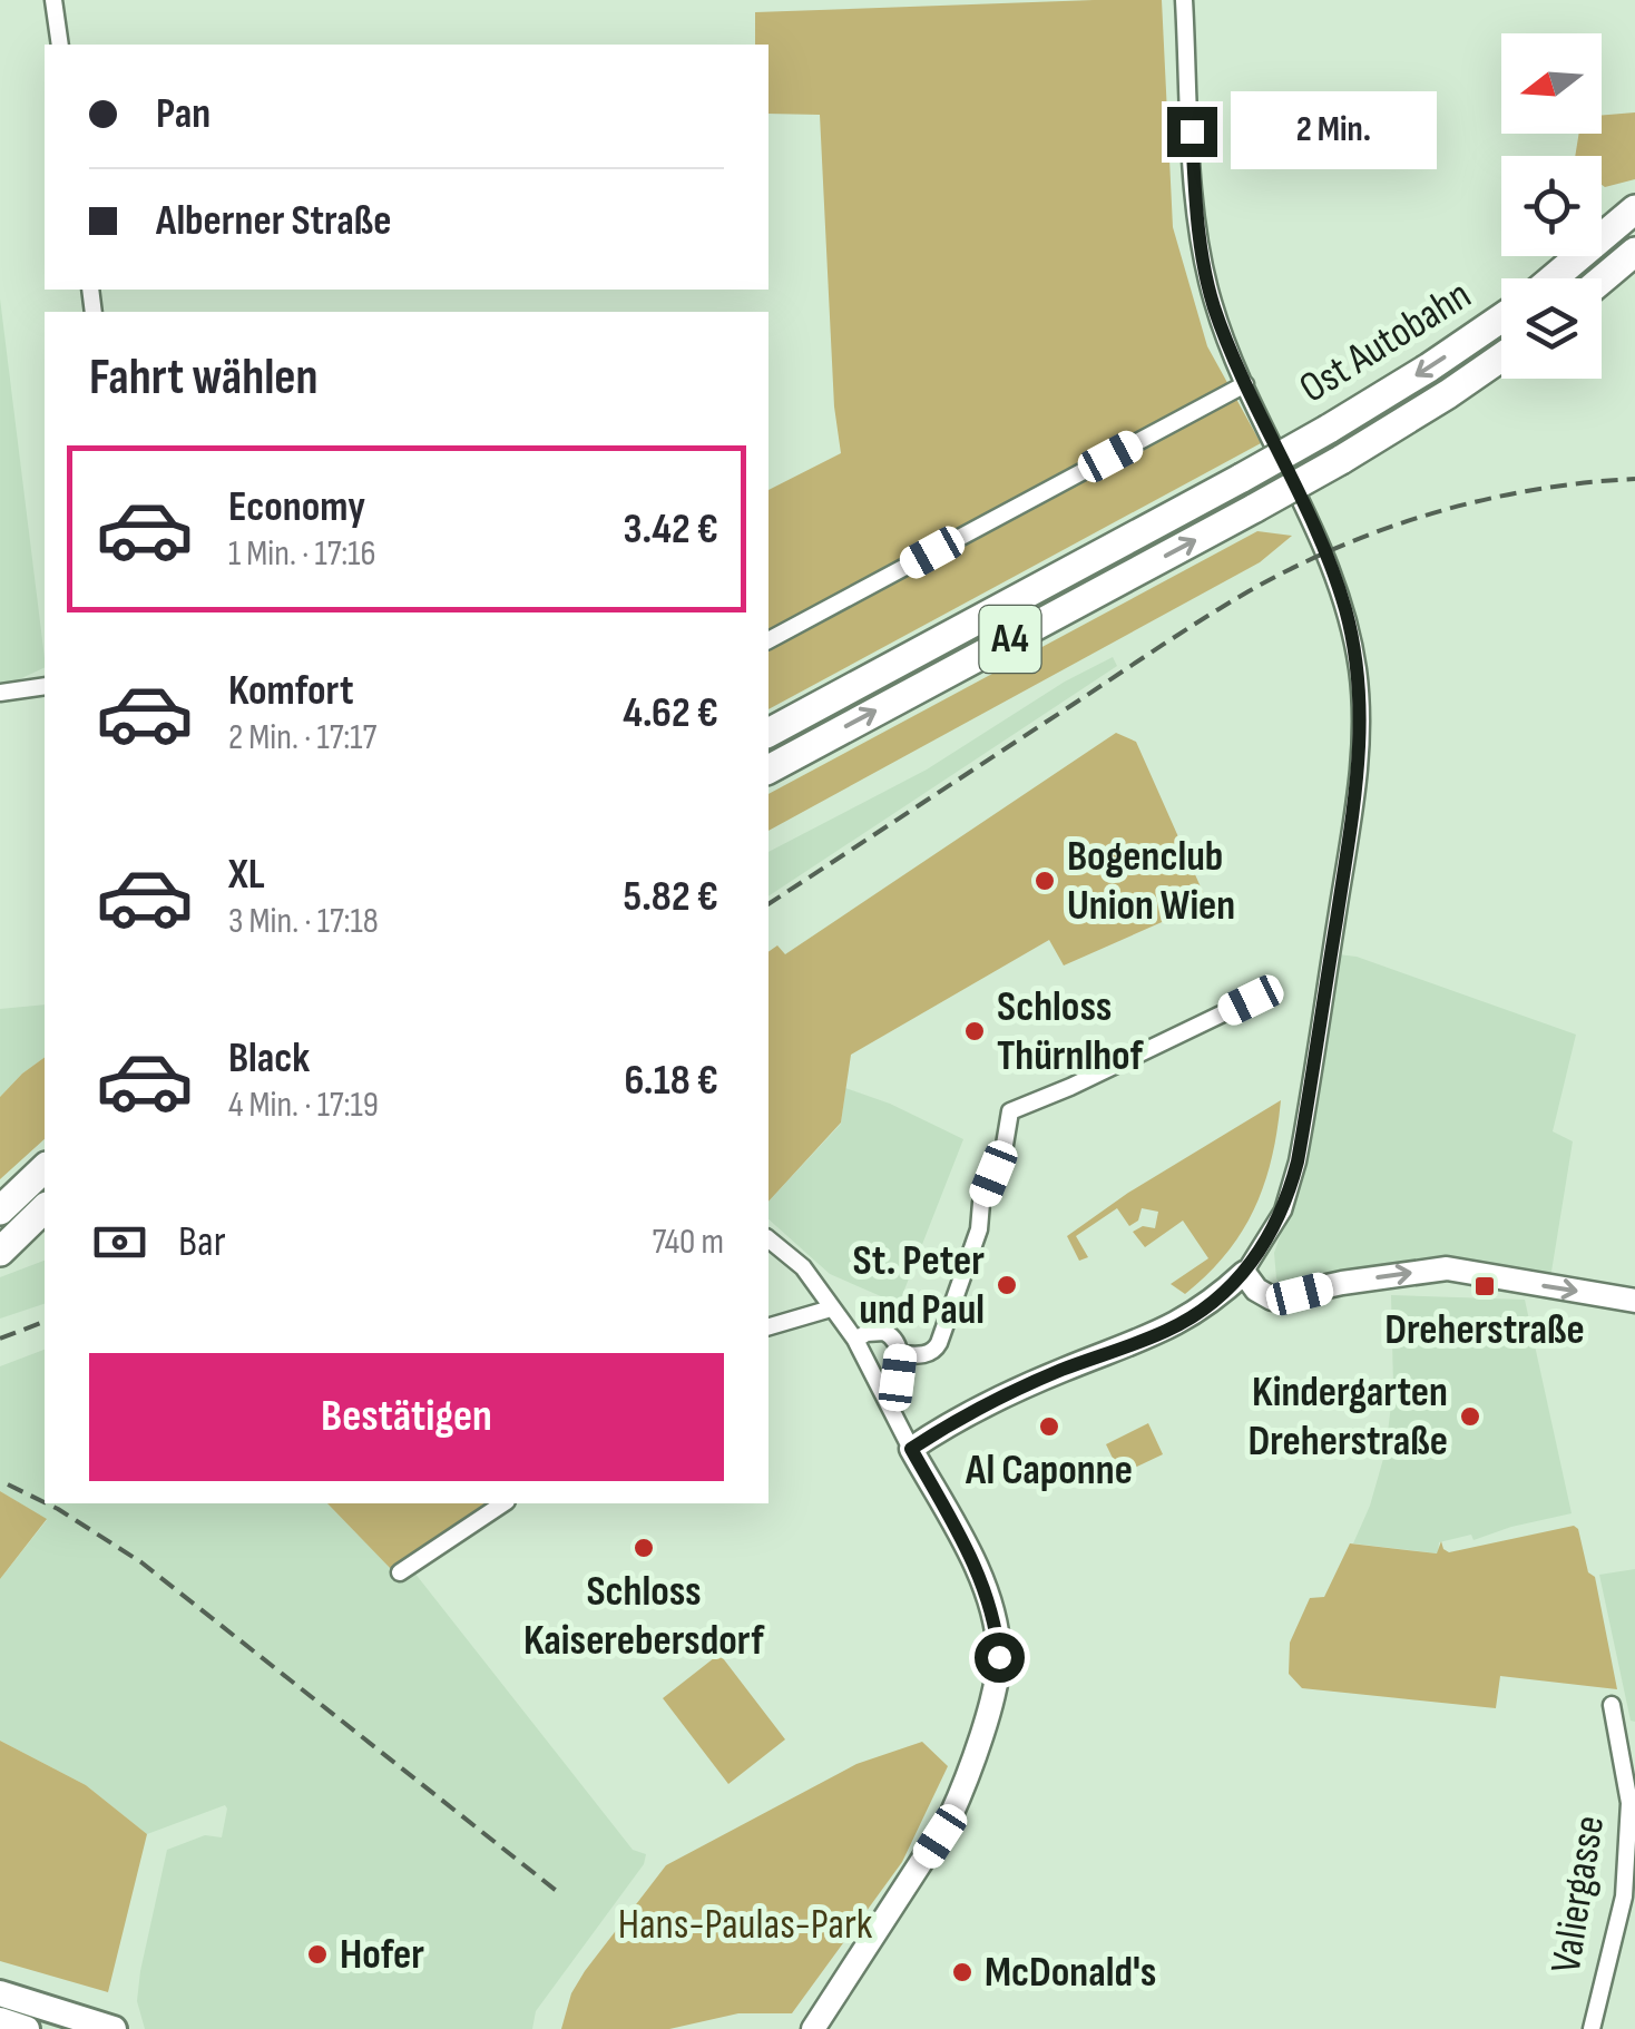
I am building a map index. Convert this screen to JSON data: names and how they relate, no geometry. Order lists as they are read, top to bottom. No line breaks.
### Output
{"streets":{"highway":["Ost Autobahn","A4"],"street":["Valiergasse"]},"parks":["Hans-Paulas-Park"],"places":{"other":["Bogenclub Union Wien","Schloss Thürnlhof","St. Peter und Paul","Kindergarten Dreherstraße","Al Caponne","Schloss Kaiserebersdorf","Hofer","McDonald's"],"transit":["Dreherstraße"]},"north":"left","page":{"banner":["Pan","Alberner Straße"],"bubble":"2 Min.","heading":"Fahrt wählen","list":[{"name":"Economy","note":"1 Min. · 17:16","value":"3.42 €"},{"name":"Komfort","note":"2 Min. · 17:17","value":"4.62 €"},{"name":"XL","note":"3 Min. · 17:18","value":"5.82 €"},{"name":"Black","note":"4 Min. · 17:19","value":"6.18 €"}],"pay":["Bar","740 m"],"buttons":"Bestätigen"}}
